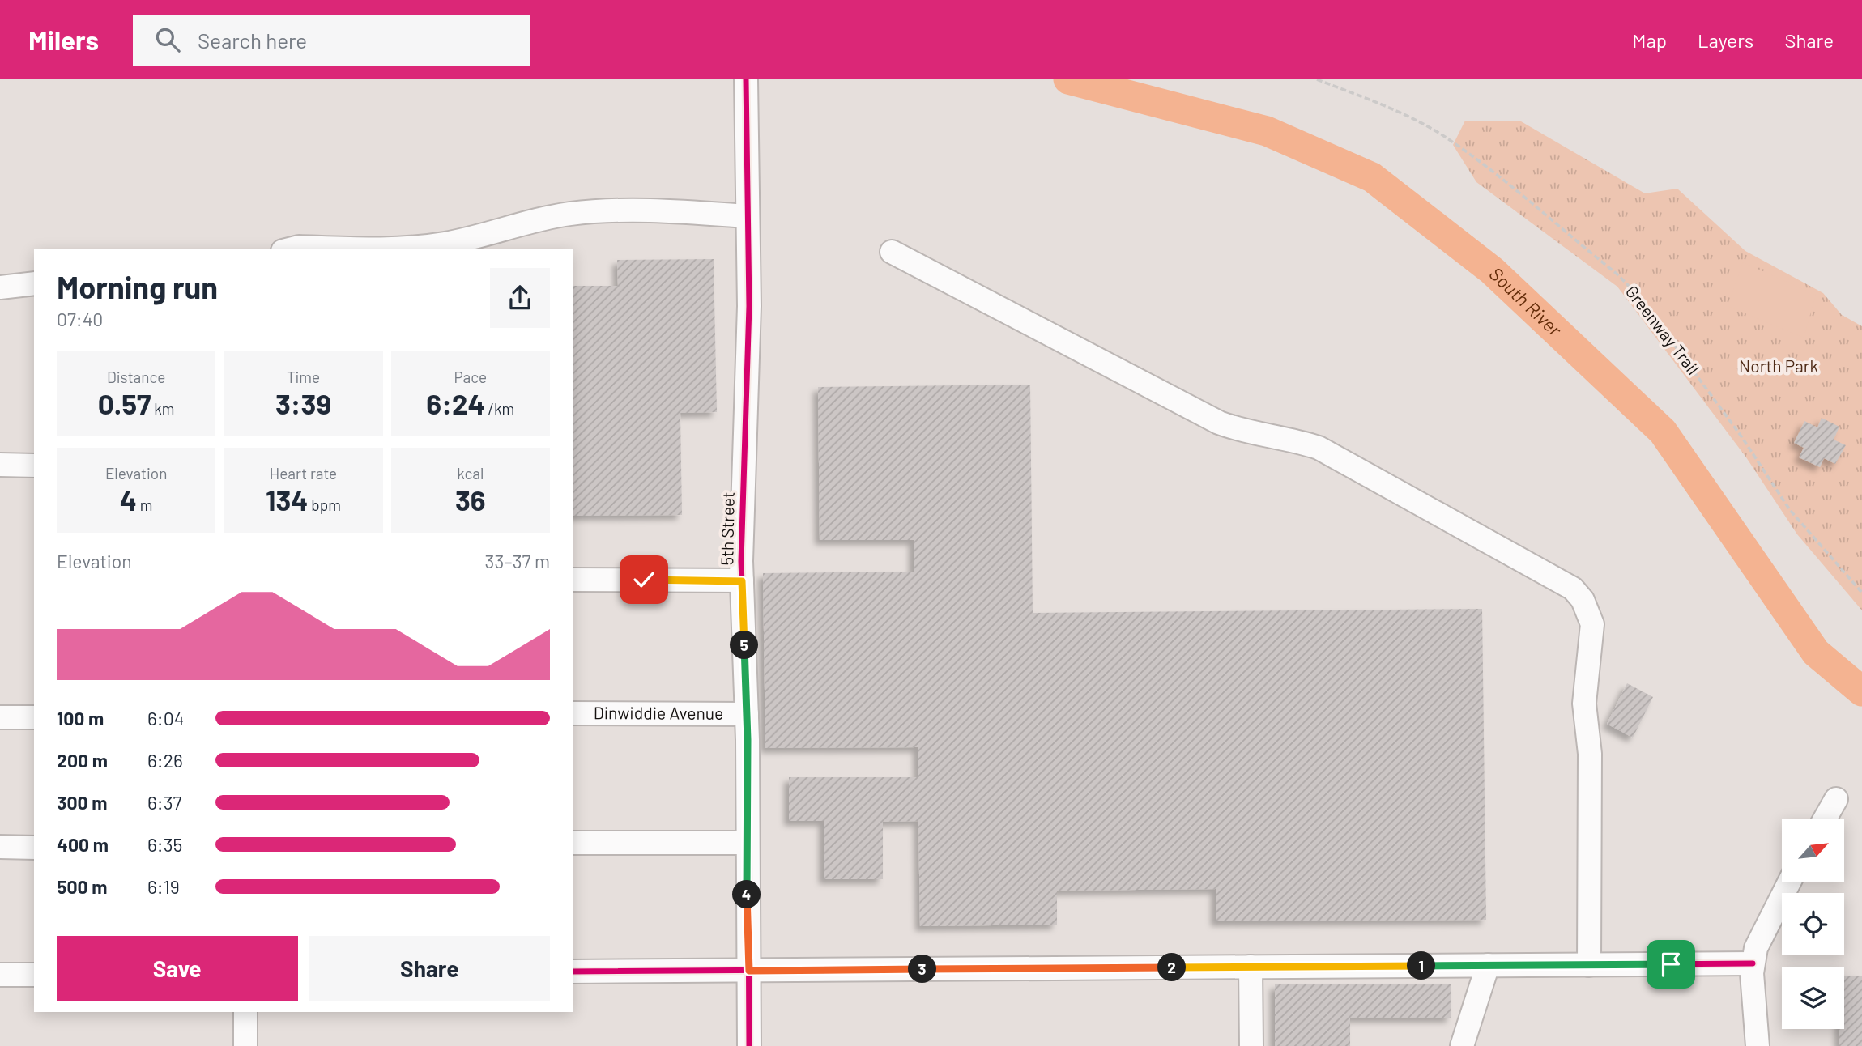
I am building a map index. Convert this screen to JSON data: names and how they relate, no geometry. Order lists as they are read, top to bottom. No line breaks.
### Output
{"streets":{"street":["5th Street","Dinwiddie Avenue"],"path":["Greenway Trail"]},"crossings":[["5th Street","Dinwiddie Avenue"]],"water":["South River"],"parks":["North Park"],"north":"top right","page":{"header":"Milers","search":"Search here","nav":["Map","Layers","Share"],"heading":["Morning run","07:40"],"stats":[["Distance","0.57 km"],["Time","3:39"],["Pace","6:24 /km"],["Elevation","4 m"],["Heart rate","134 bpm"],["kcal","36"]],"chart":["Elevation","33–37 m"],"pins":["5","4","1","2","3"],"list":[{"name":"100 m","note":"6:04"},{"name":"200 m","note":"6:26"},{"name":"300 m","note":"6:37"},{"name":"400 m","note":"6:35"},{"name":"500 m","note":"6:19"}],"buttons":["Save","Share"]}}
